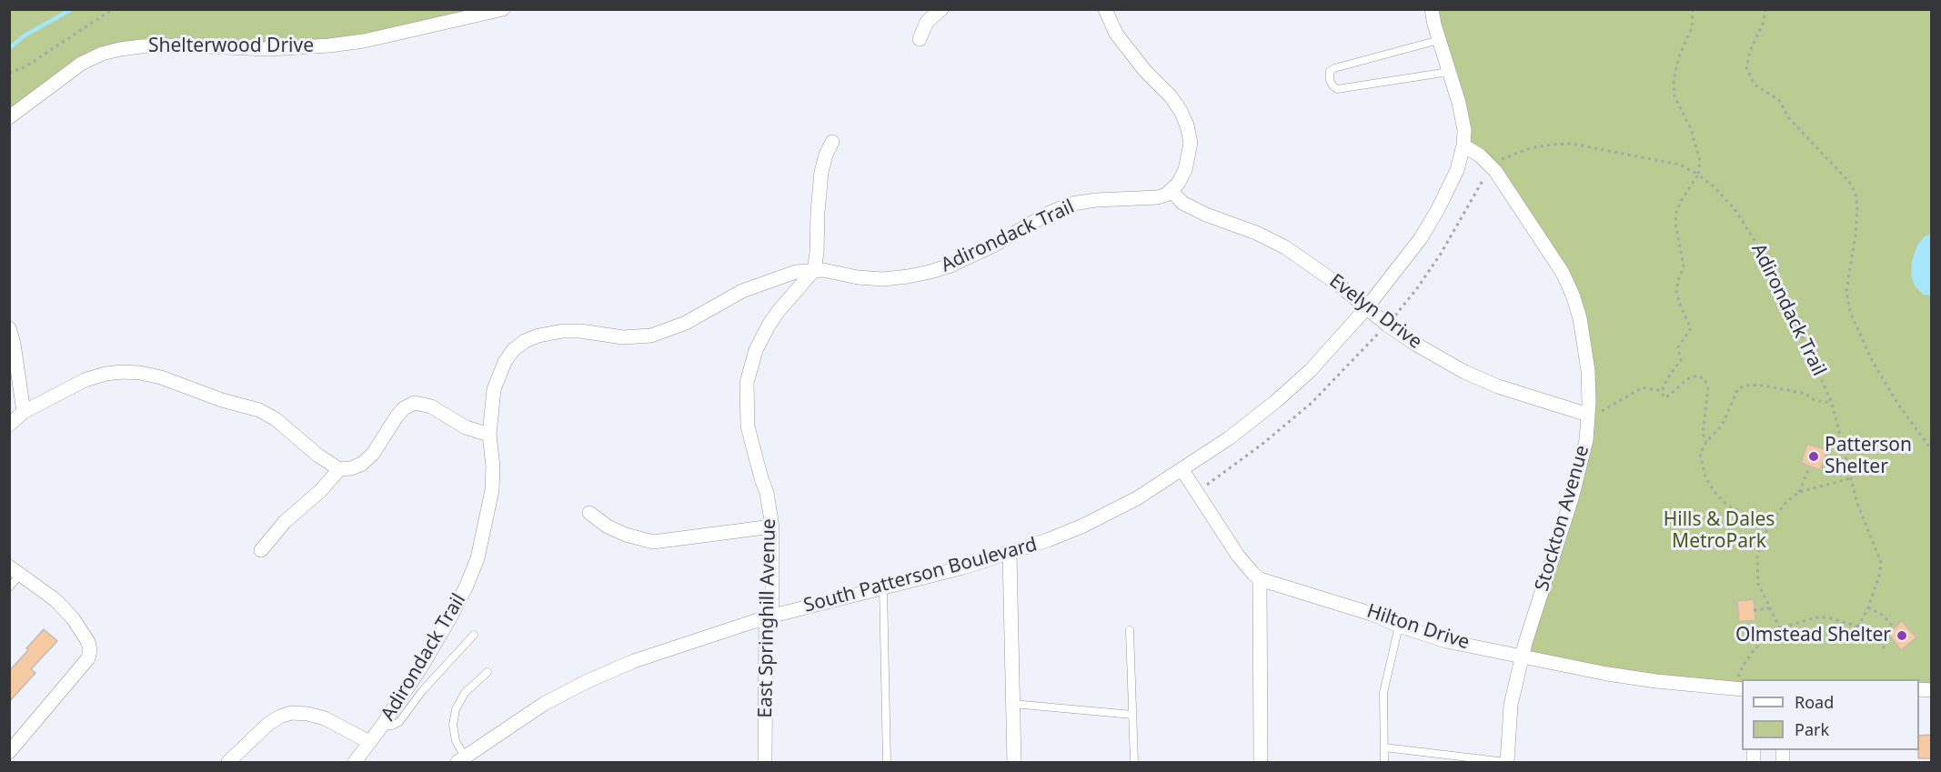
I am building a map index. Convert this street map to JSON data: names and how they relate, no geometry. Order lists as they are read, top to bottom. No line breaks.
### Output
{"streets":{"street":["Shelterwood Drive","Adirondack Trail","Evelyn Drive","Stockton Avenue","South Patterson Boulevard","East Springhill Avenue","Hilton Drive"]},"crossings":[["Adirondack Trail","Evelyn Drive"],["Adirondack Trail","Stockton Avenue"],["Adirondack Trail","East Springhill Avenue"],["Evelyn Drive","Stockton Avenue"],["Evelyn Drive","South Patterson Boulevard"],["Stockton Avenue","South Patterson Boulevard"],["Stockton Avenue","Hilton Drive"],["South Patterson Boulevard","East Springhill Avenue"]],"parks":["Hills & Dales MetroPark"],"places":["Patterson Shelter","Olmstead Shelter"],"legend":["Road","Park"]}
